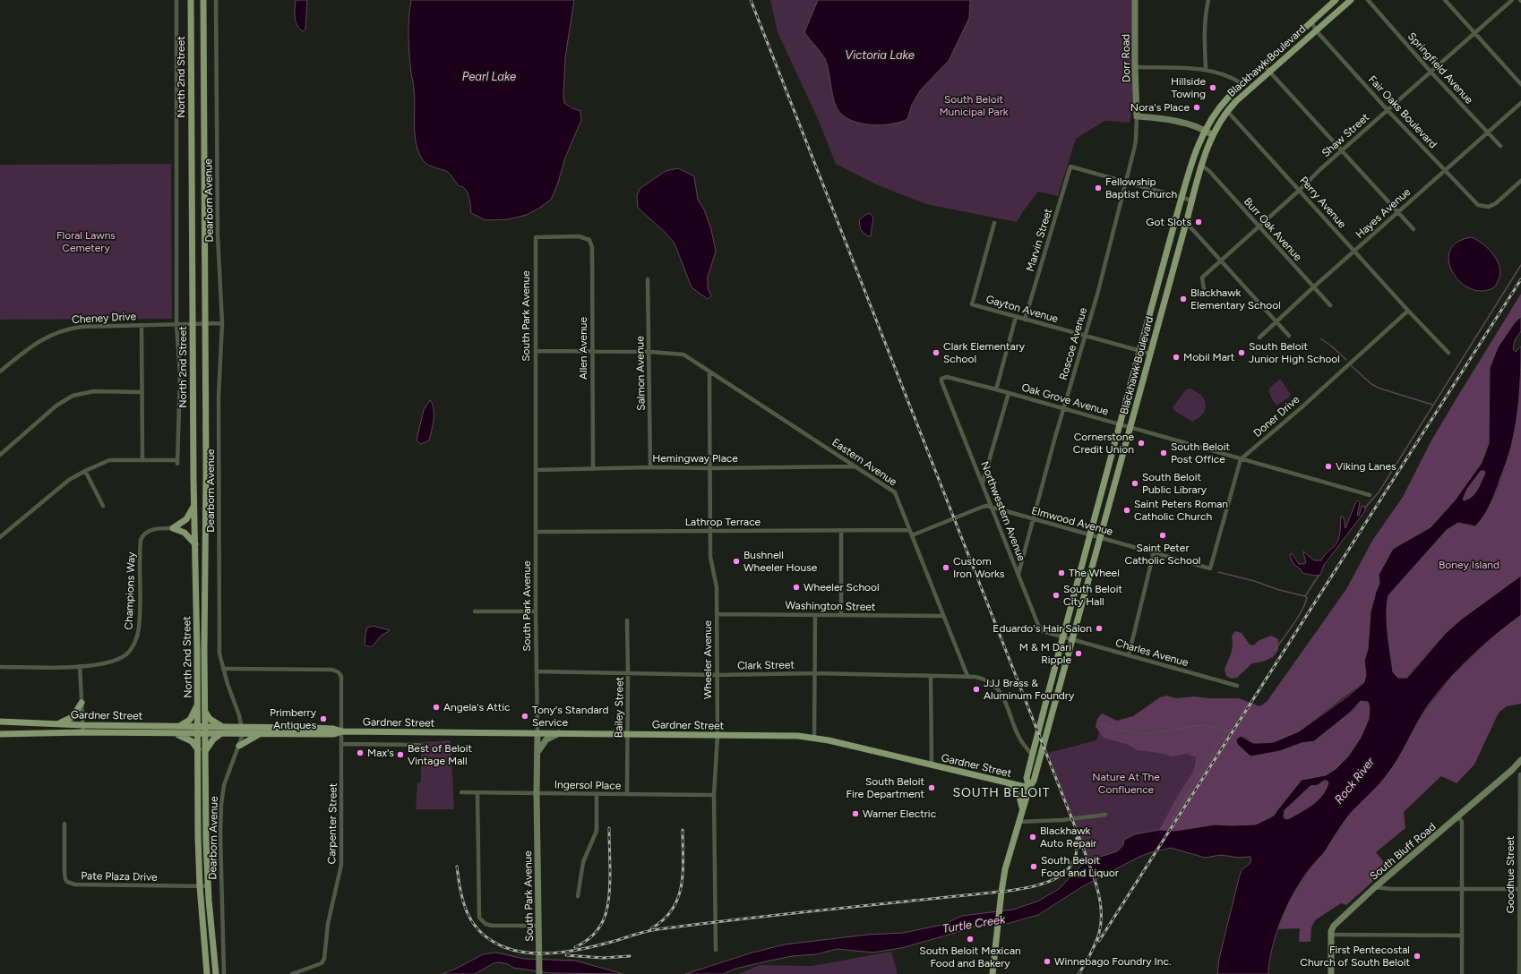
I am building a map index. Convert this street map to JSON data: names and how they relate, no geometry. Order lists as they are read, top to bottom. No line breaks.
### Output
{"streets":{"main road":["Blackhawk Boulevard","North 2nd Street","Gardner Street"],"street":["Dorr Road","Springfield Avenue","Fair Oaks Boulevard","Shaw Street","Dearborn Avenue","Perry Avenue","Hayes Avenue","Burr Oak Avenue","Marvin Street","Gayton Avenue","South Park Avenue","Cheney Drive","Roscoe Avenue","Allen Avenue","Salmon Avenue","Oak Grove Avenue","Doner Drive","Hemingway Place","Eastern Avenue","Northwestern Avenue","Elmwood Avenue","Lathrop Terrace","Champions Way","Washington Street","Charles Avenue","Wheeler Avenue","Clark Street","Bailey Street","Ingersol Place","Carpenter Street","South Bluff Road","Goodhue Street","Pate Plaza Drive"]},"crossings":[["Dorr Road","Roscoe Avenue"],["Blackhawk Boulevard","Fair Oaks Boulevard"],["Blackhawk Boulevard","Perry Avenue"],["Blackhawk Boulevard","Burr Oak Avenue"],["Blackhawk Boulevard","Gayton Avenue"],["Blackhawk Boulevard","Oak Grove Avenue"],["Blackhawk Boulevard","Northwestern Avenue"],["Blackhawk Boulevard","Elmwood Avenue"],["Blackhawk Boulevard","Charles Avenue"],["Blackhawk Boulevard","Clark Street"],["Blackhawk Boulevard","Gardner Street"],["Springfield Avenue","Shaw Street"],["Springfield Avenue","Hayes Avenue"],["North 2nd Street","Cheney Drive"],["North 2nd Street","Gardner Street"],["North 2nd Street","Pate Plaza Drive"],["Fair Oaks Boulevard","Shaw Street"],["Fair Oaks Boulevard","Hayes Avenue"],["Shaw Street","Perry Avenue"],["Shaw Street","Burr Oak Avenue"],["Dearborn Avenue","Cheney Drive"],["Dearborn Avenue","Gardner Street"],["Dearborn Avenue","Carpenter Street"],["Perry Avenue","Hayes Avenue"],["Perry Avenue","Doner Drive"],["Hayes Avenue","Burr Oak Avenue"],["Marvin Street","Gayton Avenue"],["Marvin Street","Roscoe Avenue"],["Gayton Avenue","Roscoe Avenue"],["South Park Avenue","Allen Avenue"],["South Park Avenue","Hemingway Place"],["South Park Avenue","Lathrop Terrace"],["South Park Avenue","Clark Street"],["South Park Avenue","Gardner Street"],["South Park Avenue","Ingersol Place"],["Roscoe Avenue","Oak Grove Avenue"],["Roscoe Avenue","Northwestern Avenue"],["Roscoe Avenue","Elmwood Avenue"],["Allen Avenue","Hemingway Place"],["Salmon Avenue","Hemingway Place"],["Salmon Avenue","Eastern Avenue"],["Oak Grove Avenue","Doner Drive"],["Oak Grove Avenue","Northwestern Avenue"],["Oak Grove Avenue","Elmwood Avenue"],["Doner Drive","Elmwood Avenue"],["Hemingway Place","Eastern Avenue"],["Hemingway Place","Wheeler Avenue"],["Eastern Avenue","Lathrop Terrace"],["Eastern Avenue","Washington Street"],["Eastern Avenue","Wheeler Avenue"],["Eastern Avenue","Clark Street"],["Northwestern Avenue","Elmwood Avenue"],["Northwestern Avenue","Charles Avenue"],["Lathrop Terrace","Wheeler Avenue"],["Washington Street","Wheeler Avenue"],["Wheeler Avenue","Clark Street"],["Wheeler Avenue","Gardner Street"],["Wheeler Avenue","Ingersol Place"],["Clark Street","Bailey Street"],["Bailey Street","Gardner Street"],["Bailey Street","Ingersol Place"],["Gardner Street","Carpenter Street"]],"districts":["SOUTH BELOIT"],"water":["Victoria Lake","Pearl Lake","Rock River","Turtle Creek"],"parks":["South Beloit Municipal Park","Floral Lawns Cemetery","Boney Island","Nature At The Confluence"],"places":["Hillside Towing","Nora's Place","Fellowship Baptist Church","Got Slots","Blackhawk Elementary School","Clark Elementary School","South Beloit Junior High School","Mobil Mart","Cornerstone Credit Union","South Beloit Post Office","Viking Lanes","South Beloit Public Library","Saint Peters Roman Catholic Church","Saint Peter Catholic School","Bushnell Wheeler House","Custom Iron Works","The Wheel","Wheeler School","South Beloit City Hall","Eduardo's Hair Salon","M & M Dari Ripple","JJJ Brass & Aluminum Foundry","Angela's Attic","Tony's Standard Service","Primberry Antiques","Max's","Best of Beloit Vintage Mall","South Beloit Fire Department","Warner Electric","Blackhawk Auto Repair","South Beloit Food and Liquor","South Beloit Mexican Food and Bakery","First Pentecostal Church of South Beloit","Winnebago Foundry Inc."]}
